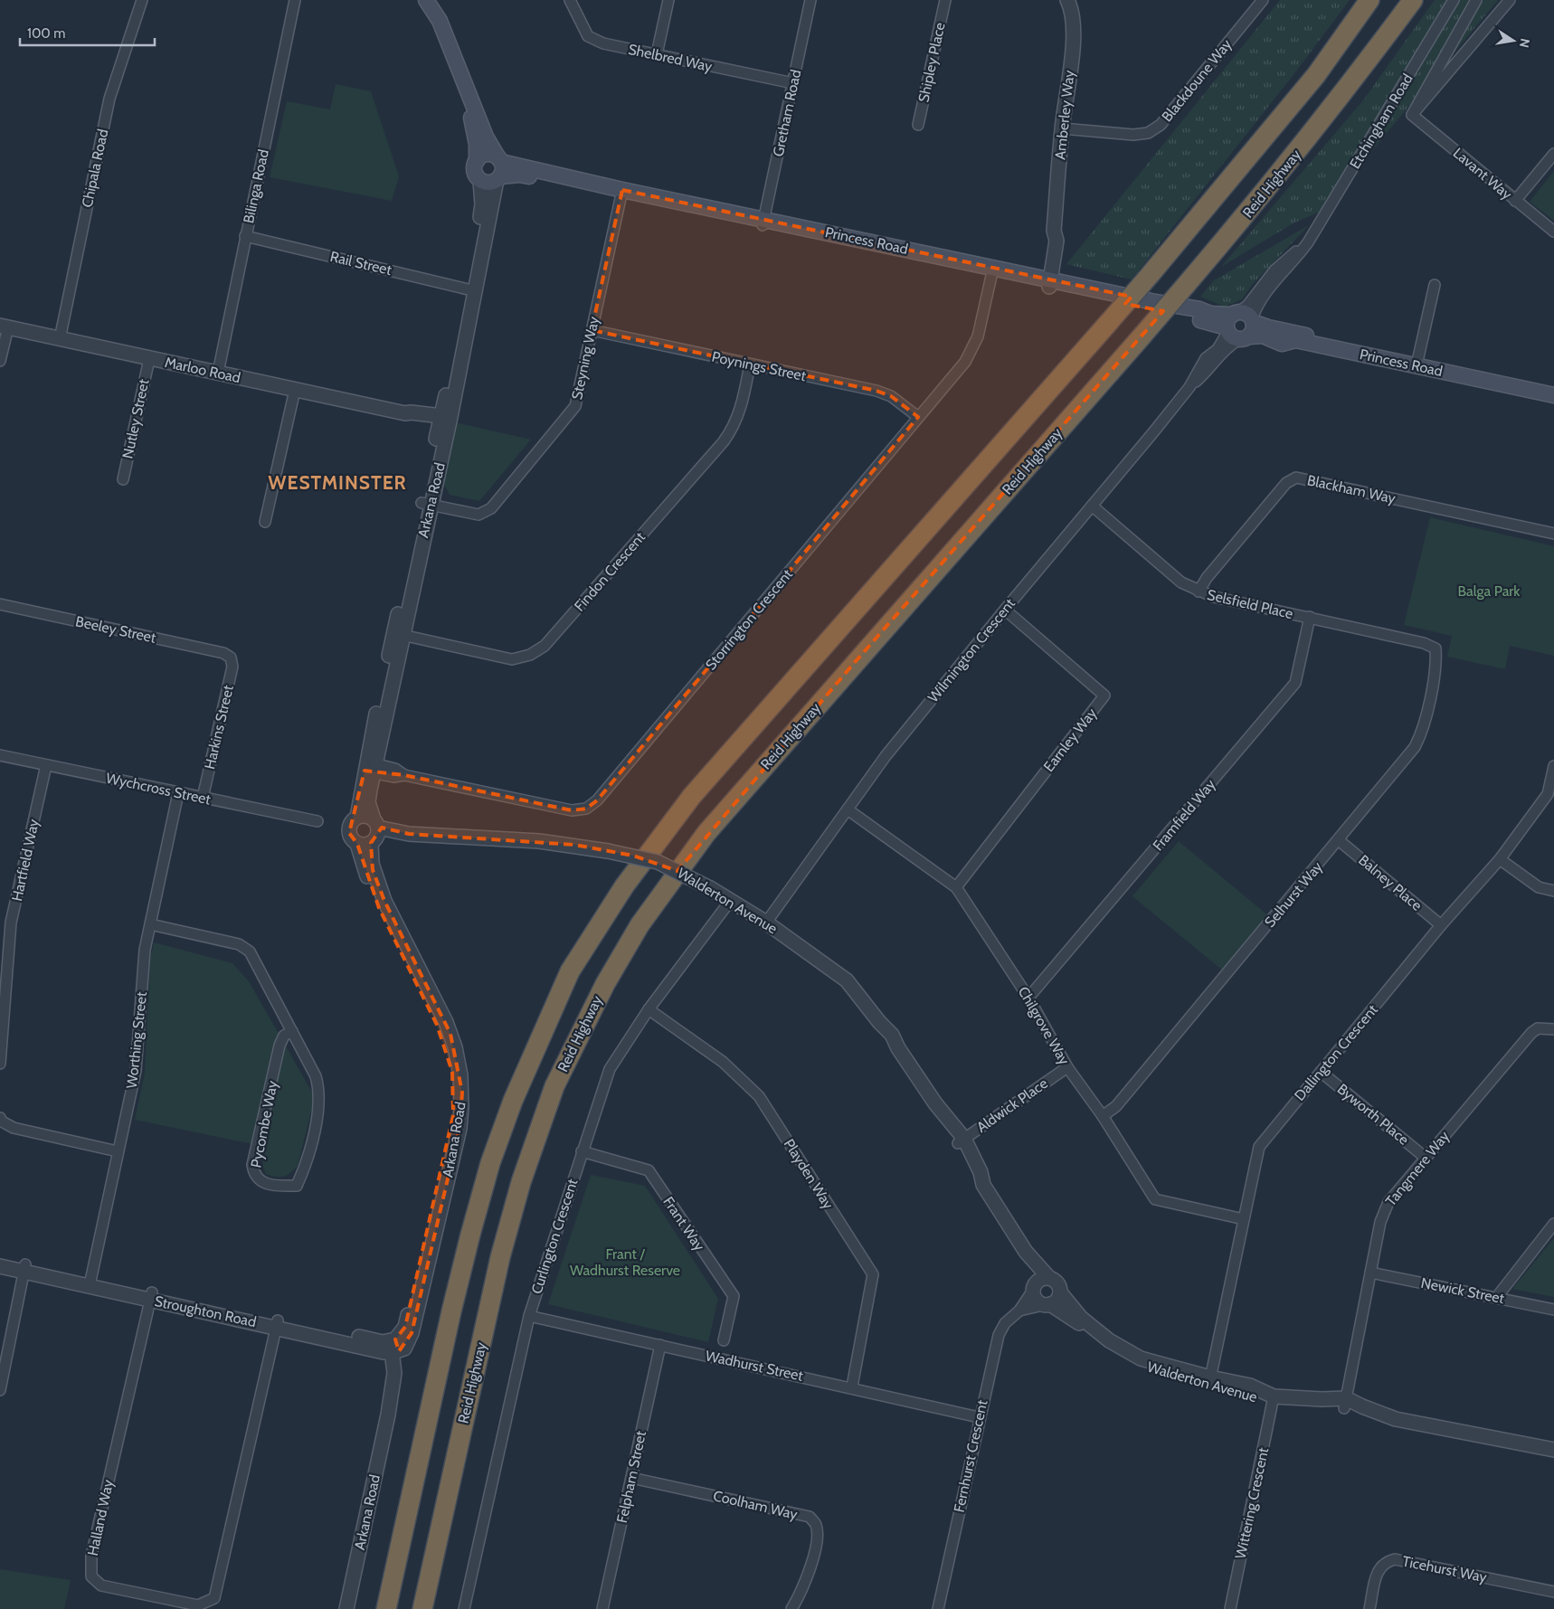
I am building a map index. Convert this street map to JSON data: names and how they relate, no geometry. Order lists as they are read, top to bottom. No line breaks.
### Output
{"streets":{"highway":["Reid Highway"],"main road":["Princess Road"],"street":["Shelbred Way","Shipley Place","Blackdoune Way","Gretham Road","Amberley Way","Etchingham Road","Chipala Road","Lavant Way","Bilinga Road","Rail Street","Steyning Way","Poynings Street","Marloo Road","Nutley Street","Blackham Way","Arkana Road","Findon Crescent","Selsfield Place","Storrington Crescent","Beeley Street","Wilmington Crescent","Harkins Street","Earnley Way","Wychcross Street","Framfield Way","Hartfield Way","Balney Place","Selhurst Way","Walderton Avenue","Chilgrove Way","Worthing Street","Dallington Crescent","Aldwick Place","Byworth Place","Pycombe Way","Tangmere Way","Playden Way","Frant Way","Curlington Crescent","Newick Street","Stroughton Road","Wadhurst Street","Fernhurst Crescent","Felpham Street","Wittering Crescent","Coolham Way","Halland Way","Ticehurst Way"]},"crossings":[["Shelbred Way","Gretham Road"],["Blackdoune Way","Amberley Way"],["Gretham Road","Princess Road"],["Amberley Way","Princess Road"],["Etchingham Road","Lavant Way"],["Etchingham Road","Princess Road"],["Etchingham Road","Wilmington Crescent"],["Chipala Road","Marloo Road"],["Bilinga Road","Rail Street"],["Bilinga Road","Marloo Road"],["Princess Road","Steyning Way"],["Princess Road","Arkana Road"],["Princess Road","Storrington Crescent"],["Princess Road","Wilmington Crescent"],["Rail Street","Arkana Road"],["Steyning Way","Poynings Street"],["Steyning Way","Arkana Road"],["Poynings Street","Findon Crescent"],["Poynings Street","Storrington Crescent"],["Marloo Road","Nutley Street"],["Marloo Road","Arkana Road"],["Blackham Way","Selsfield Place"],["Arkana Road","Findon Crescent"],["Arkana Road","Storrington Crescent"],["Arkana Road","Walderton Avenue"],["Arkana Road","Stroughton Road"],["Selsfield Place","Wilmington Crescent"],["Selsfield Place","Framfield Way"],["Selsfield Place","Selhurst Way"],["Beeley Street","Harkins Street"],["Wilmington Crescent","Earnley Way"],["Wilmington Crescent","Walderton Avenue"],["Wilmington Crescent","Chilgrove Way"],["Harkins Street","Wychcross Street"],["Earnley Way","Chilgrove Way"],["Wychcross Street","Hartfield Way"],["Wychcross Street","Worthing Street"],["Framfield Way","Chilgrove Way"],["Balney Place","Selhurst Way"],["Balney Place","Dallington Crescent"],["Selhurst Way","Chilgrove Way"],["Walderton Avenue","Dallington Crescent"],["Walderton Avenue","Aldwick Place"],["Walderton Avenue","Tangmere Way"],["Walderton Avenue","Curlington Crescent"],["Walderton Avenue","Fernhurst Crescent"],["Walderton Avenue","Wittering Crescent"],["Chilgrove Way","Dallington Crescent"],["Chilgrove Way","Aldwick Place"],["Worthing Street","Pycombe Way"],["Worthing Street","Stroughton Road"],["Dallington Crescent","Byworth Place"],["Byworth Place","Tangmere Way"],["Tangmere Way","Newick Street"],["Playden Way","Curlington Crescent"],["Playden Way","Wadhurst Street"],["Frant Way","Curlington Crescent"],["Curlington Crescent","Wadhurst Street"],["Stroughton Road","Halland Way"],["Wadhurst Street","Fernhurst Crescent"],["Wadhurst Street","Felpham Street"],["Felpham Street","Coolham Way"]],"districts":["WESTMINSTER"],"parks":["Balga Park","Frant / Wadhurst Reserve"],"scale_bar":"100 m","north":"right"}
